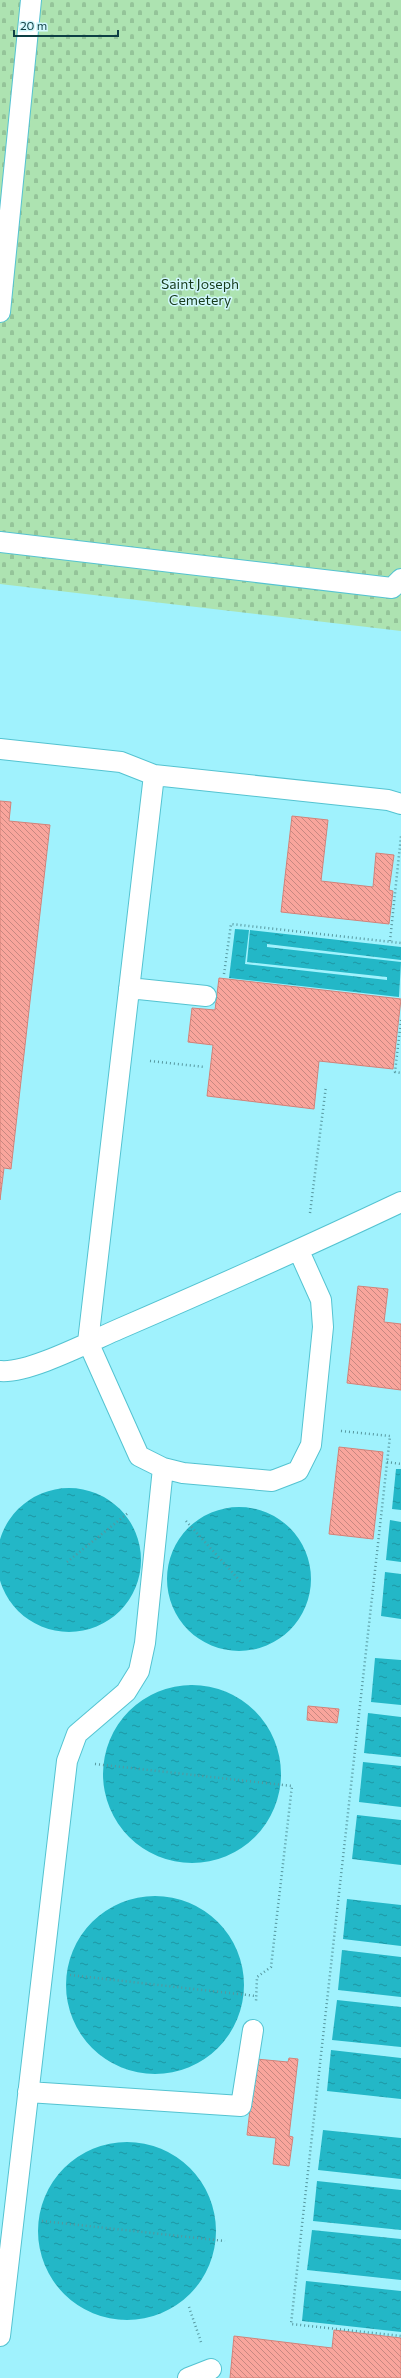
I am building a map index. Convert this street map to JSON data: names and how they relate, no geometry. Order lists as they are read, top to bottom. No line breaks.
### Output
{"parks":["Saint Joseph Cemetery"],"scale_bar":"20 m"}
